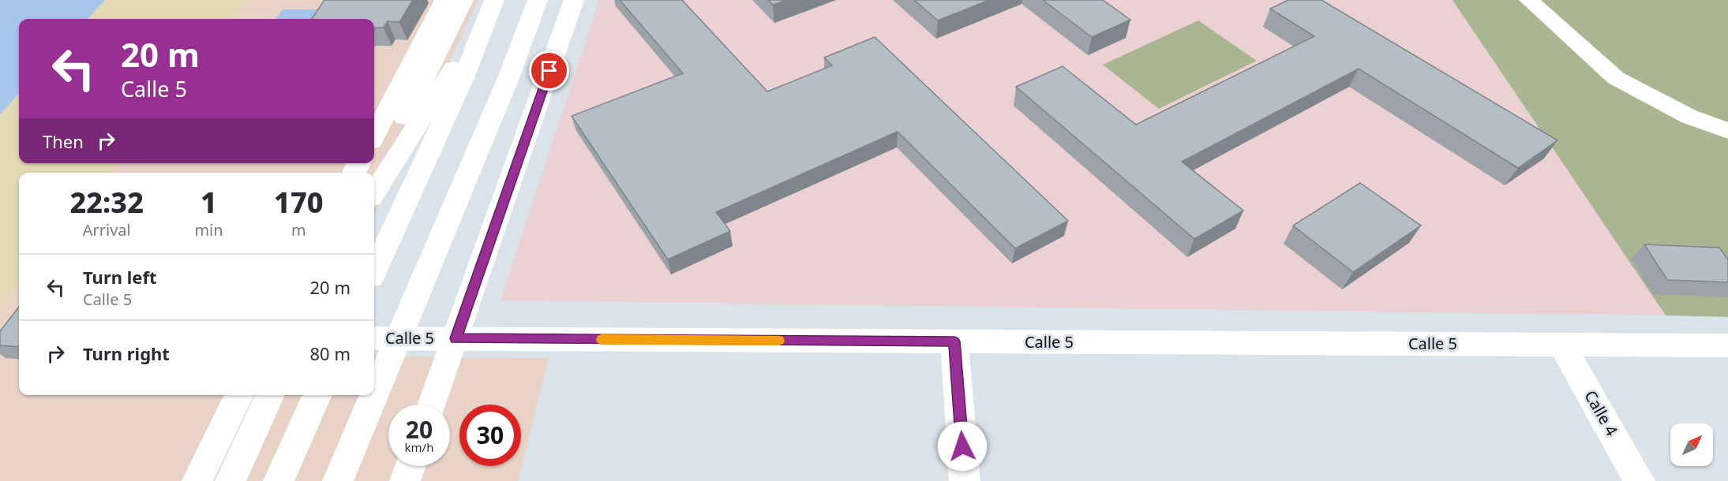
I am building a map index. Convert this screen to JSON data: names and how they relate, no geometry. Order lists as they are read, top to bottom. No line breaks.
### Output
{"streets":{"main road":["Calle 5","Calle 4"]},"crossings":[["Calle 5","Calle 4"]],"north":"top right","page":{"turn":["20 m","Calle 5"],"then":"Then","eta":["22:32","Arrival","1","min","170","m"],"list":[{"name":"Turn left","note":"Calle 5","value":"20 m"},{"name":"Turn right","value":"80 m"}],"speed":"20 km/h","limit":"30"}}
